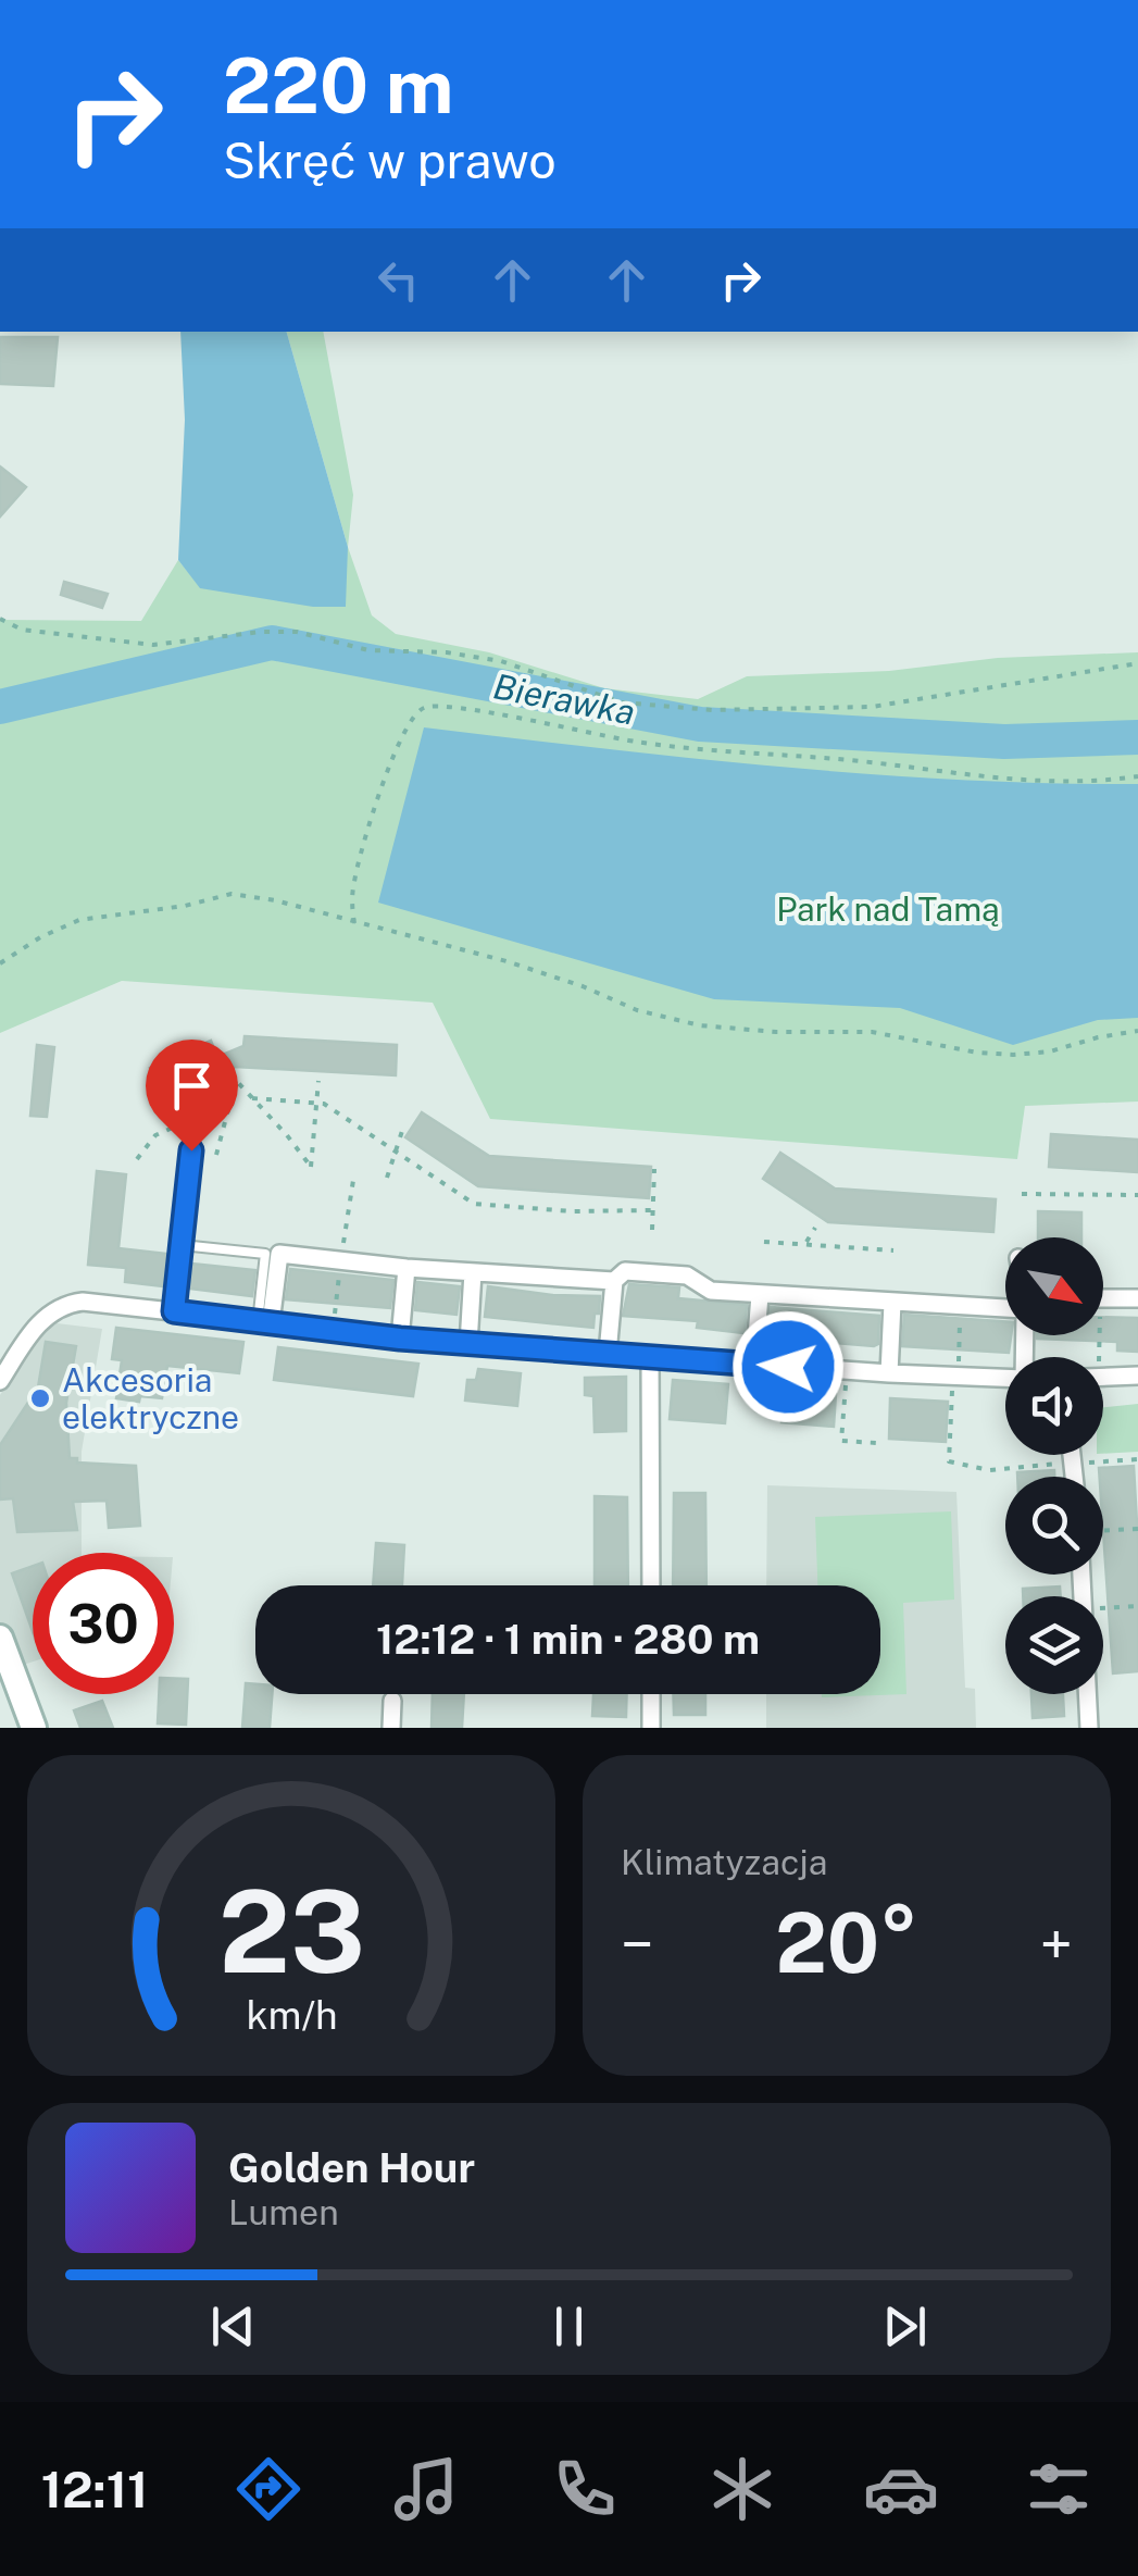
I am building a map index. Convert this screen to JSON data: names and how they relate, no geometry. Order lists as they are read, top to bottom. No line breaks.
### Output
{"water":["Bierawka"],"parks":["Park nad Tamą"],"places":["Akcesoria elektryczne"],"north":"bottom right","page":{"turn":["220 m","Skręć w prawo"],"limit":"30","trip":"12:12 · 1 min · 280 m","tile":"Klimatyzacja","heat":["−","20°","+"],"song":["Golden Hour","Lumen"],"tabs":"12:11","gauge":["23","km/h"]}}
